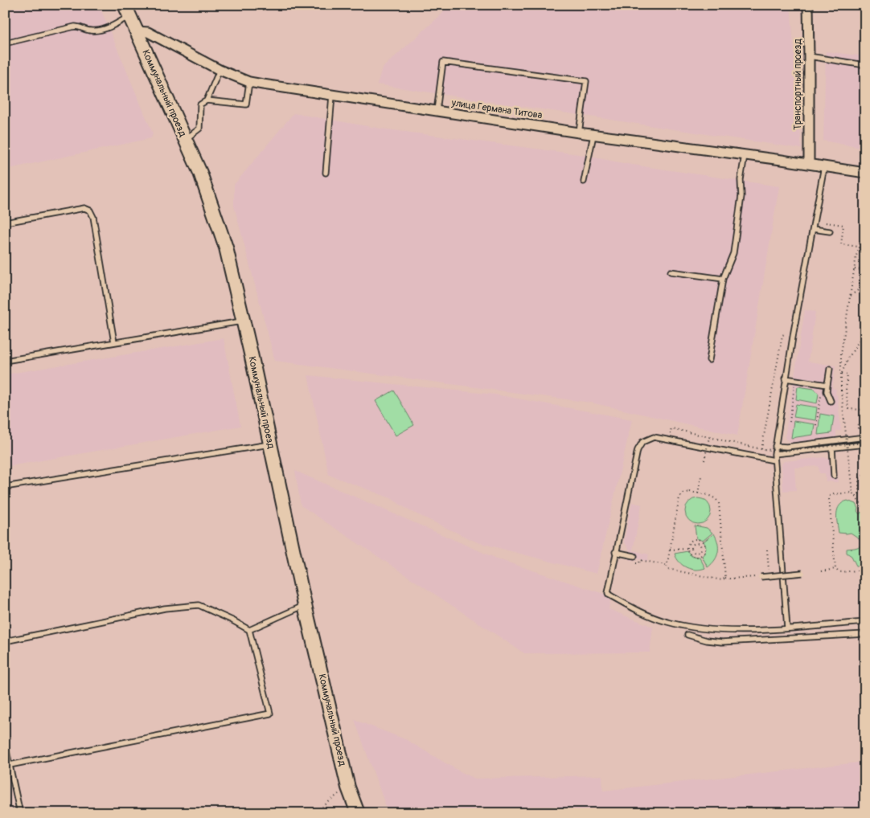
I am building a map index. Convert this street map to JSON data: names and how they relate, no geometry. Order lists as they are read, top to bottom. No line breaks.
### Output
{"streets":{"street":["Транспортный проезд","Коммунальный проезд","улица Германа Титова"]},"crossings":[["Транспортный проезд","улица Германа Титова"],["Коммунальный проезд","улица Германа Титова"]]}
